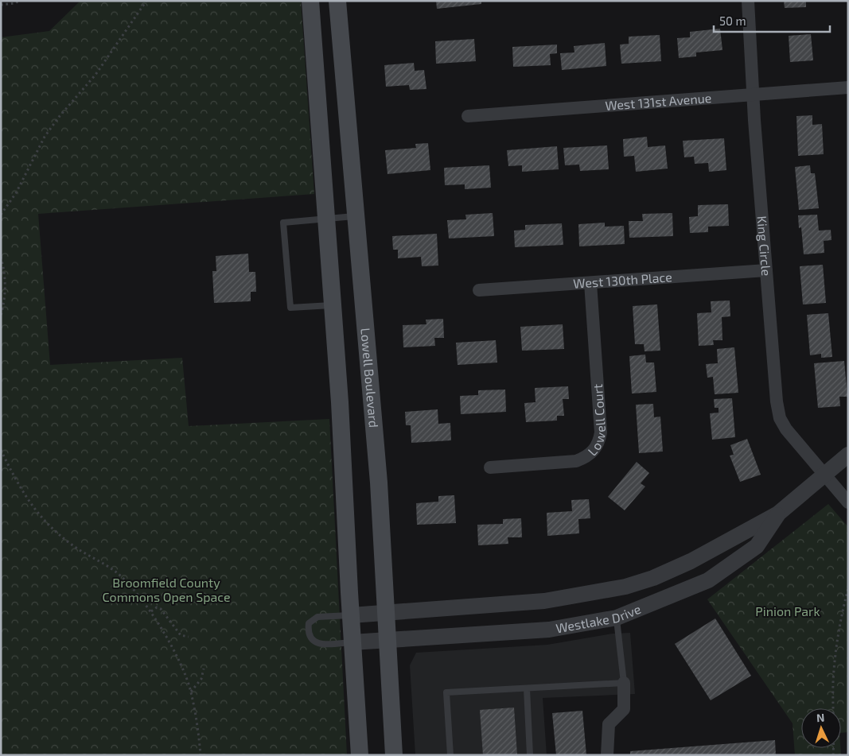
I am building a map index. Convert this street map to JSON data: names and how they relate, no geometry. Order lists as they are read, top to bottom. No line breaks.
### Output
{"streets":{"main road":["Lowell Boulevard"],"street":["West 131st Avenue","King Circle","West 130th Place","Lowell Court","Westlake Drive"]},"crossings":[["West 131st Avenue","King Circle"],["King Circle","West 130th Place"],["King Circle","Westlake Drive"],["West 130th Place","Lowell Court"],["Lowell Boulevard","Westlake Drive"]],"parks":["Broomfield County Commons Open Space","Pinion Park"],"scale_bar":"50 m","north":"top"}
